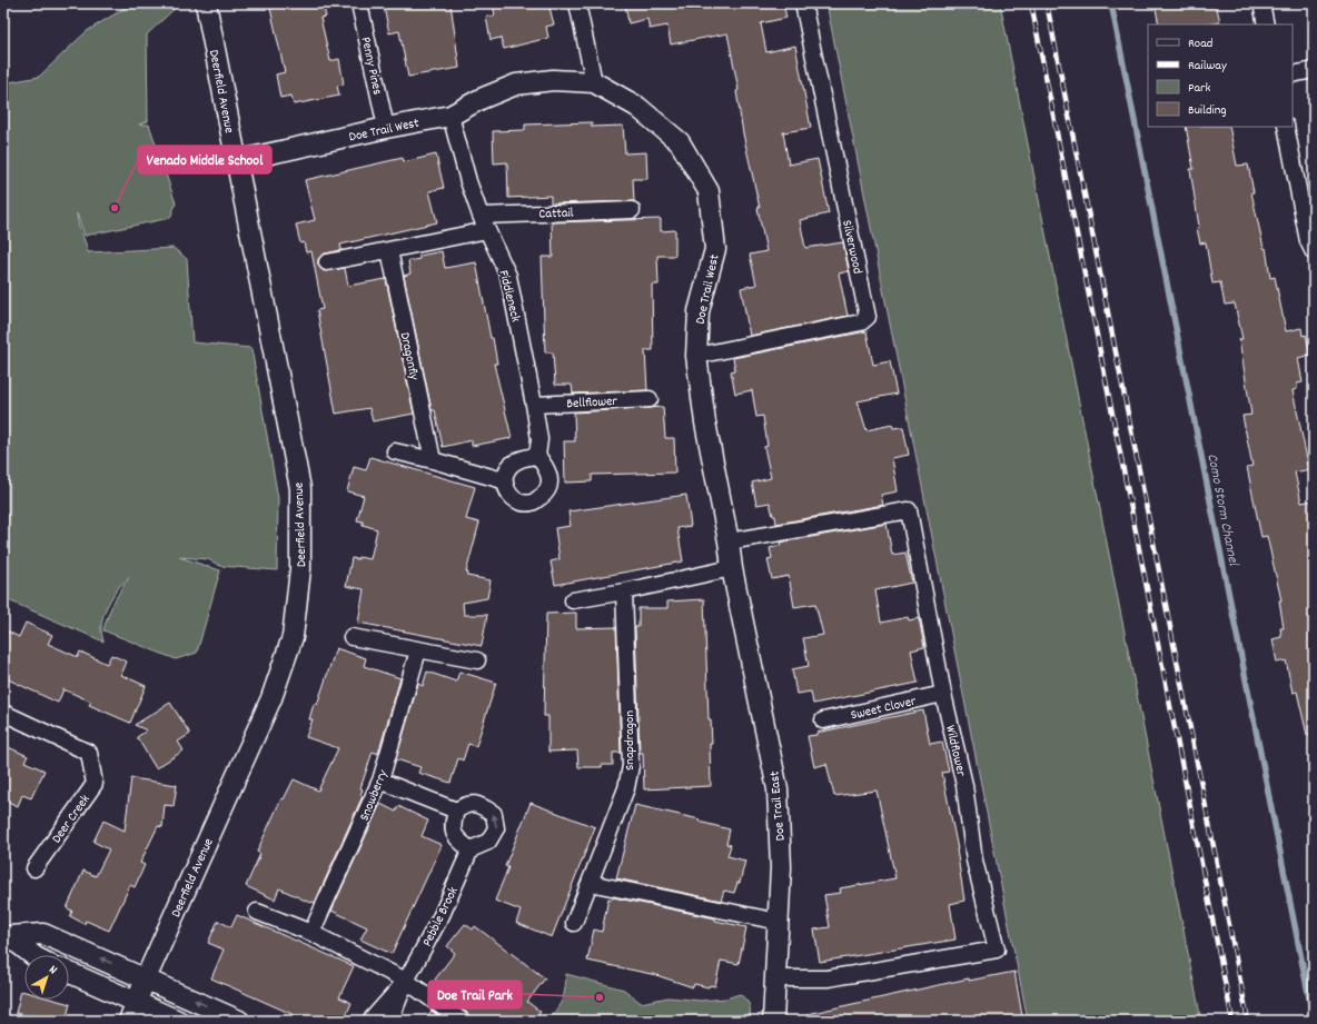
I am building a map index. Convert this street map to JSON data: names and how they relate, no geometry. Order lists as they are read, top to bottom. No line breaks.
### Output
{"streets":{"street":["Penny Pines","Deerfield Avenue","Doe Trail West","Cattail","Silverwood","Fiddleneck","Dragonfly","Bellflower","Sweet Clover","Snapdragon","Wildflower","Snowberry","Doe Trail East","Deer Creek","Pebble Brook"]},"crossings":[["Penny Pines","Doe Trail West"],["Deerfield Avenue","Doe Trail West"],["Doe Trail West","Silverwood"],["Doe Trail West","Fiddleneck"],["Doe Trail West","Wildflower"],["Doe Trail West","Doe Trail East"],["Cattail","Fiddleneck"],["Fiddleneck","Bellflower"],["Sweet Clover","Wildflower"],["Wildflower","Doe Trail East"]],"water":["Como Storm Channel"],"places":["Venado Middle School","Doe Trail Park"],"legend":["Road","Railway","Park","Building"],"north":"top right"}
